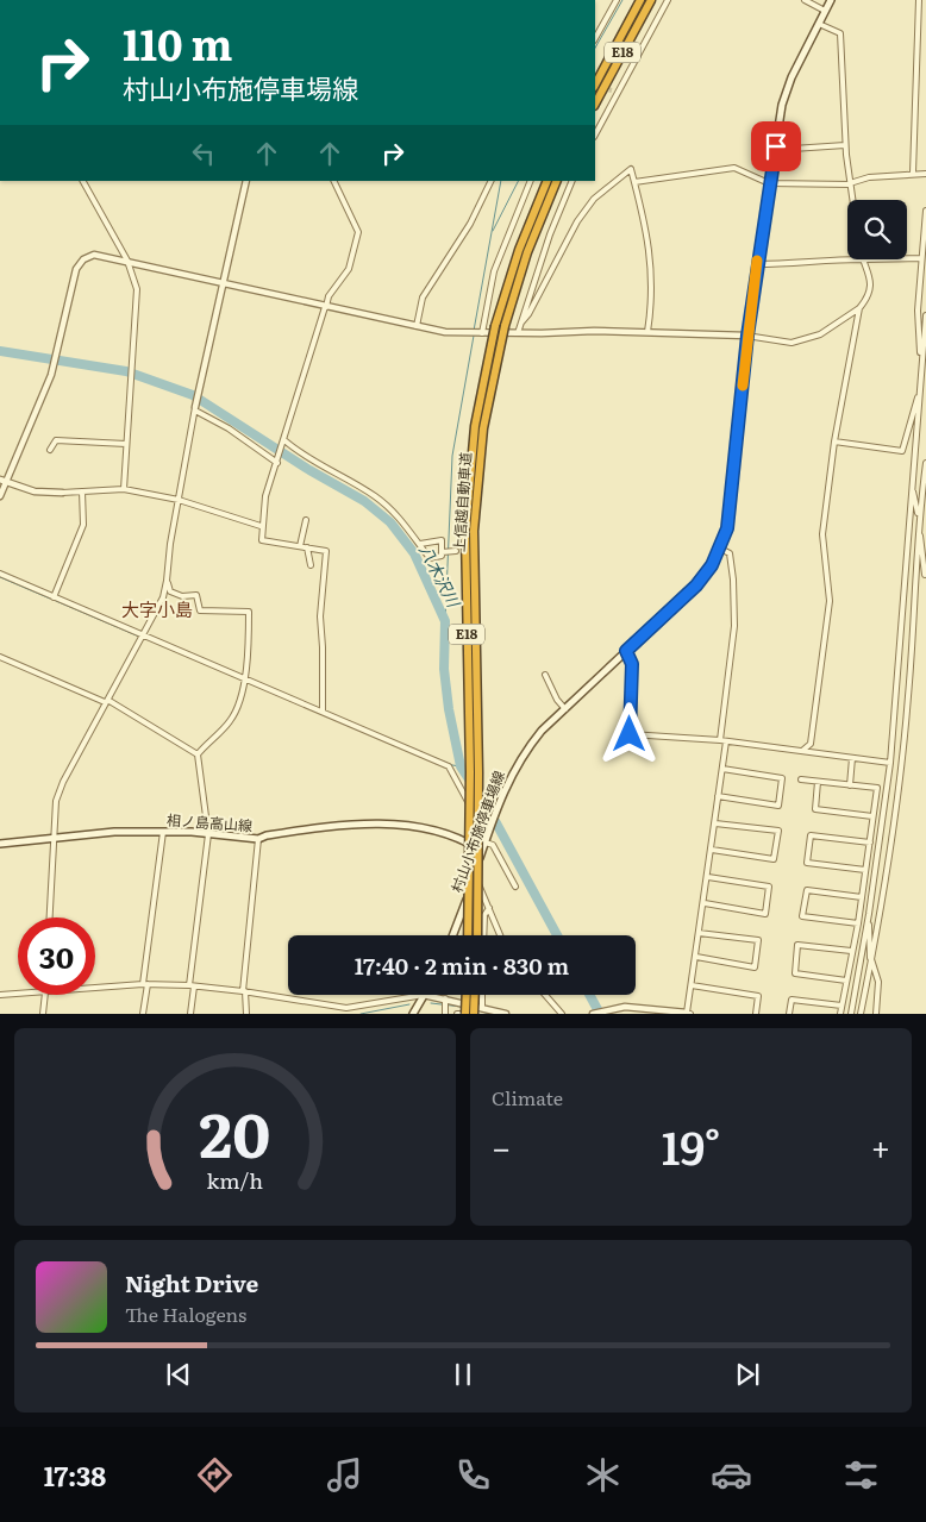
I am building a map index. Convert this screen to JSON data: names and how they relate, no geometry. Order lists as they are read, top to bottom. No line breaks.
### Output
{"streets":{"highway":["E18","上信越自動車道"],"main road":["相ノ島高山線","村山小布施停車場線"]},"crossings":[["相ノ島高山線","村山小布施停車場線"]],"districts":["大字小島"],"water":["八木沢川"],"page":{"turn":["110 m","村山小布施停車場線"],"limit":"30","trip":"17:40 · 2 min · 830 m","tile":"Climate","heat":["−","19°","+"],"song":["Night Drive","The Halogens"],"tabs":"17:38","gauge":["20","km/h"]}}
